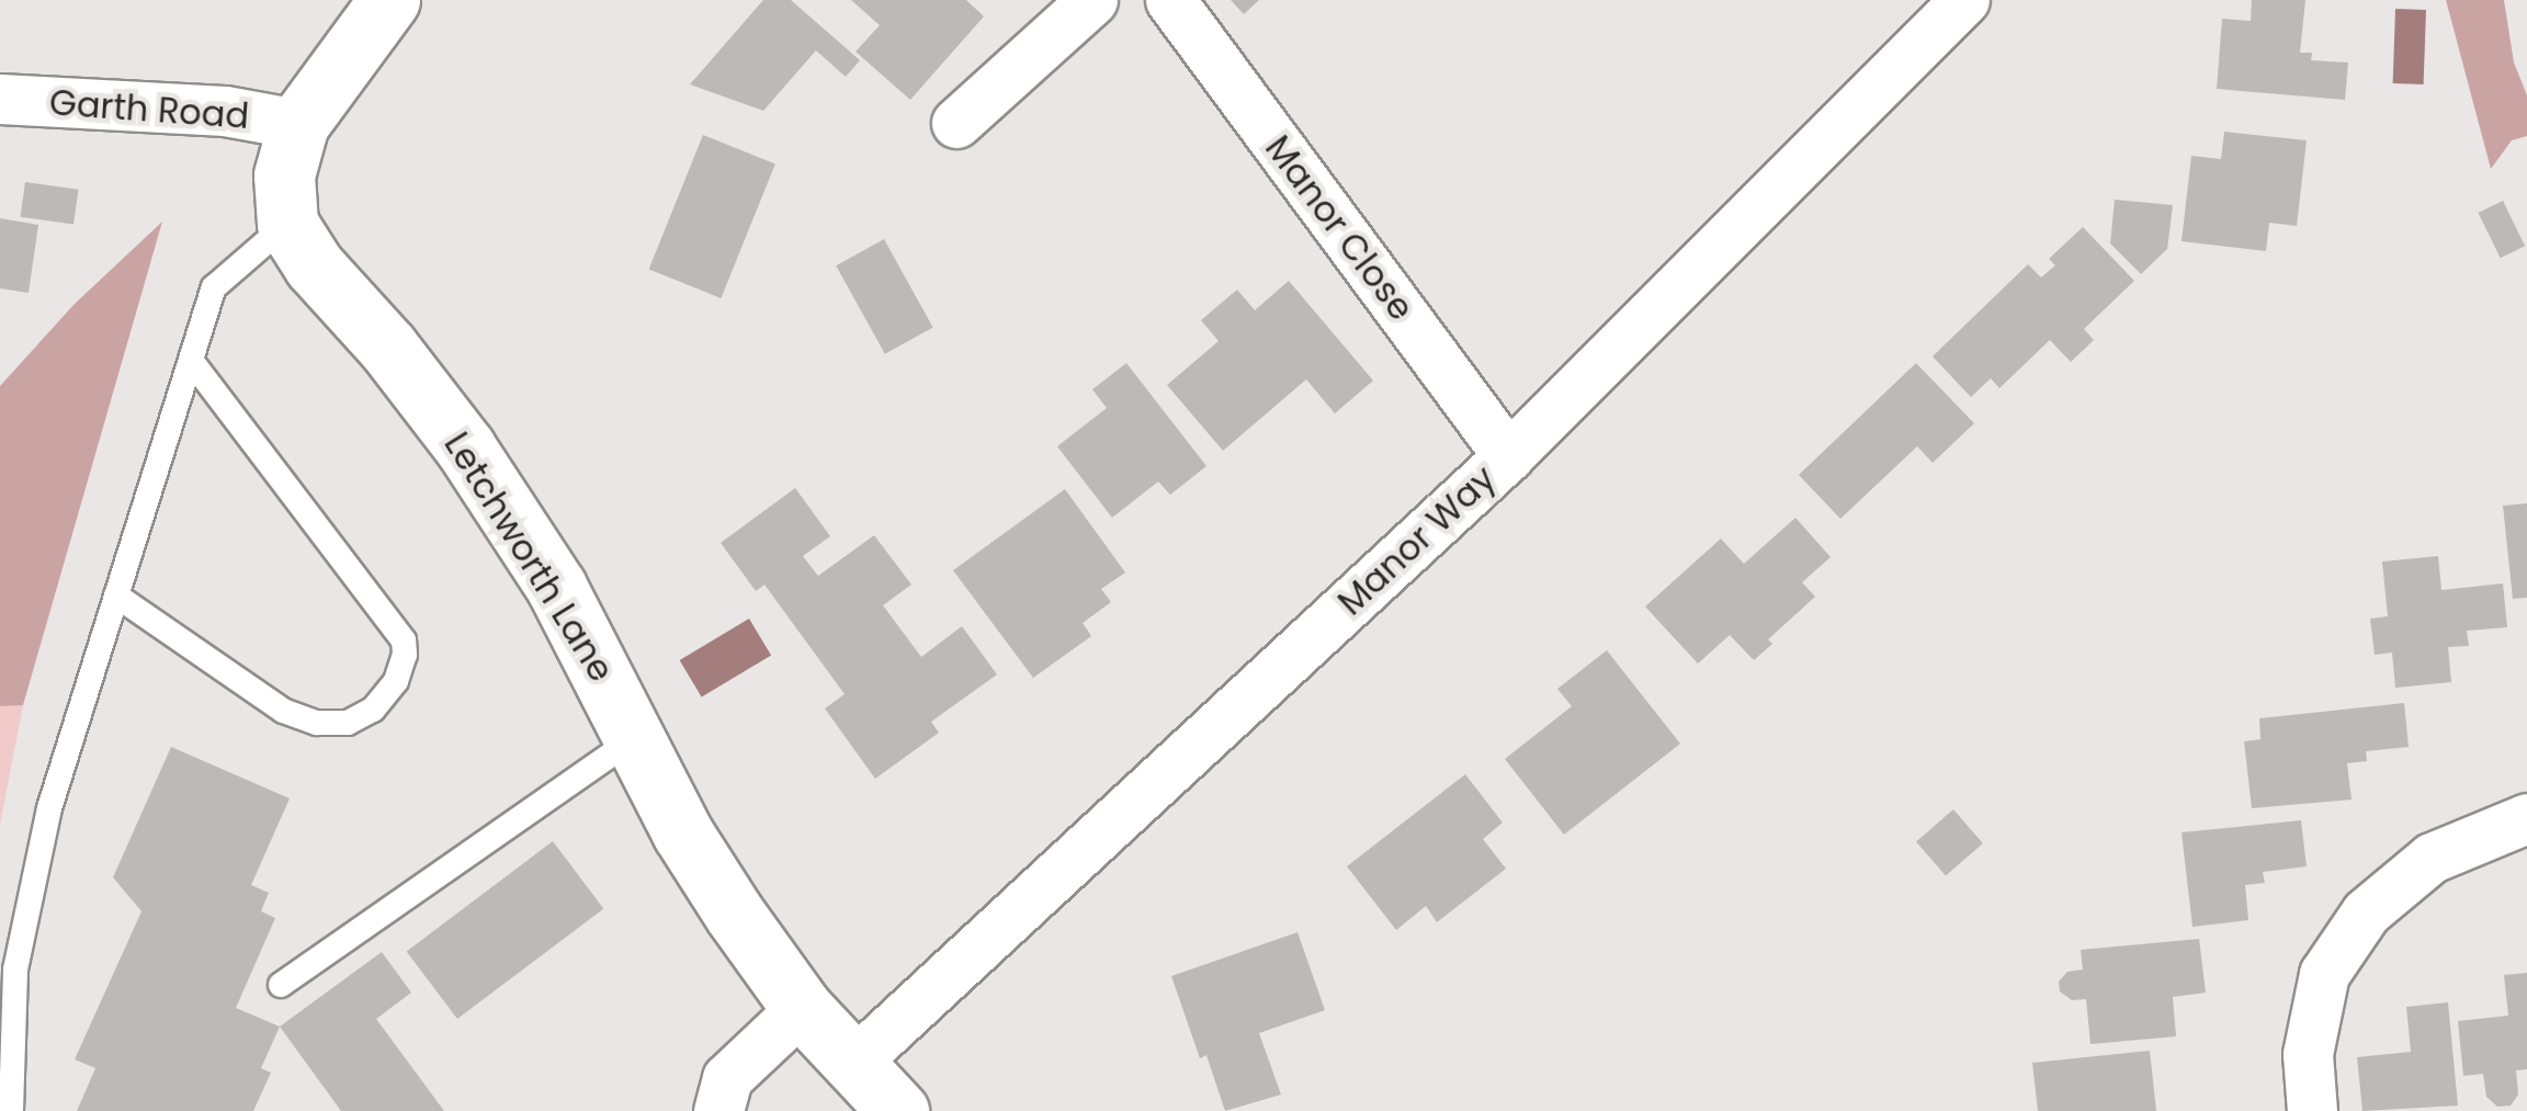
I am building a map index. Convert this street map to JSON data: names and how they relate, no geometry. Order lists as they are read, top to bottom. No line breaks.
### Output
{"streets":{"street":["Garth Road","Manor Close","Manor Way","Letchworth Lane"]},"crossings":[["Manor Close","Manor Way"],["Manor Way","Letchworth Lane"]]}
